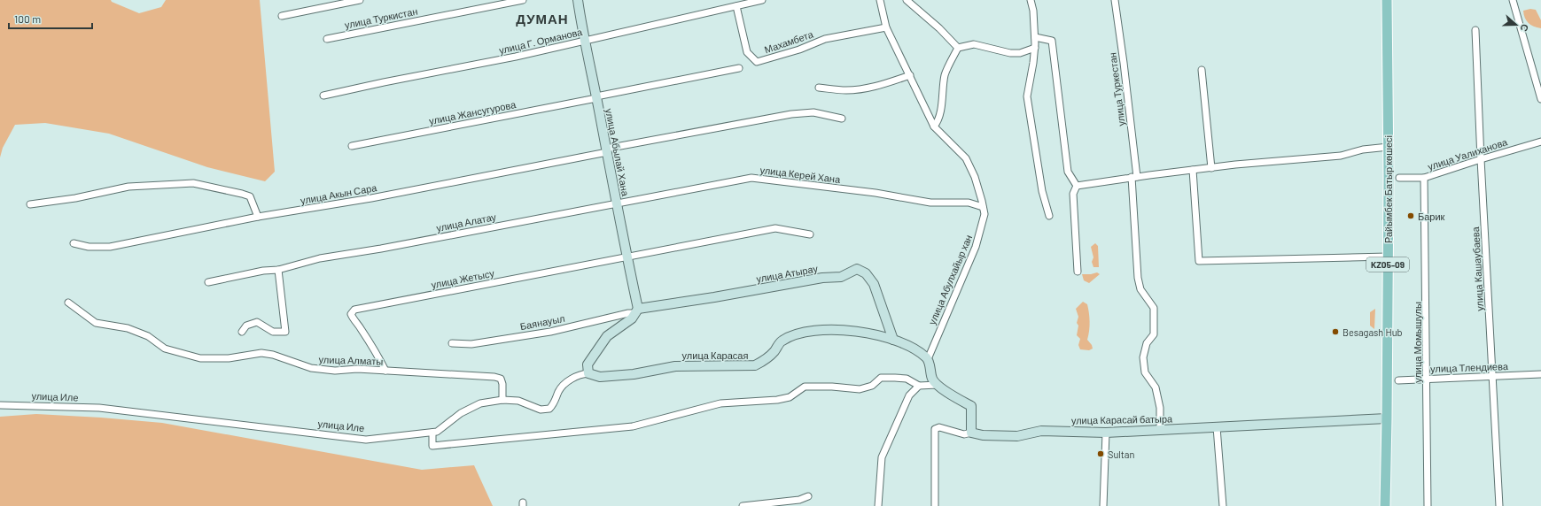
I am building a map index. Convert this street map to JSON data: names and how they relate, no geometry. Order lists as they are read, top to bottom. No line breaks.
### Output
{"streets":{"main road":["Райымбек Батыр көшесі","KZ05-09"],"street":["улица Туркистан","улица Г. Орманова","Махамбета","улица Туркестан","улица Жансугурова","улица Абылай Хана","улица Уалиханова","улица Керей Хана","улица Акын Сара","улица Алатау","улица Кашаубаева","улица Атырау","улица Жетысу","улица Абулхайыр хан","Баянауыл","улица Момышулы","улица Карасая","улица Алматы","улица Тлендиева","улица Иле","улица Карасай батыра"]},"crossings":[["улица Г. Орманова","Махамбета"],["улица Г. Орманова","улица Абылай Хана"],["Махамбета","улица Абулхайыр хан"],["улица Туркестан","улица Карасай батыра"],["улица Жансугурова","улица Абылай Хана"],["улица Абылай Хана","улица Керей Хана"],["улица Абылай Хана","улица Акын Сара"],["улица Абылай Хана","улица Алатау"],["улица Абылай Хана","улица Атырау"],["улица Абылай Хана","улица Жетысу"],["улица Абылай Хана","Баянауыл"],["улица Уалиханова","улица Кашаубаева"],["улица Уалиханова","улица Момышулы"],["улица Керей Хана","улица Алатау"],["улица Керей Хана","улица Абулхайыр хан"],["Райымбек Батыр көшесі","улица Карасай батыра"],["улица Кашаубаева","улица Тлендиева"],["улица Атырау","Баянауыл"],["улица Атырау","улица Карасая"],["улица Жетысу","улица Алматы"],["улица Момышулы","улица Тлендиева"],["улица Карасая","улица Иле"],["улица Алматы","улица Иле"]],"districts":["ДУМАН"],"places":["Барик","Besagash Hub","Sultan"],"scale_bar":"100 m","north":"right"}
